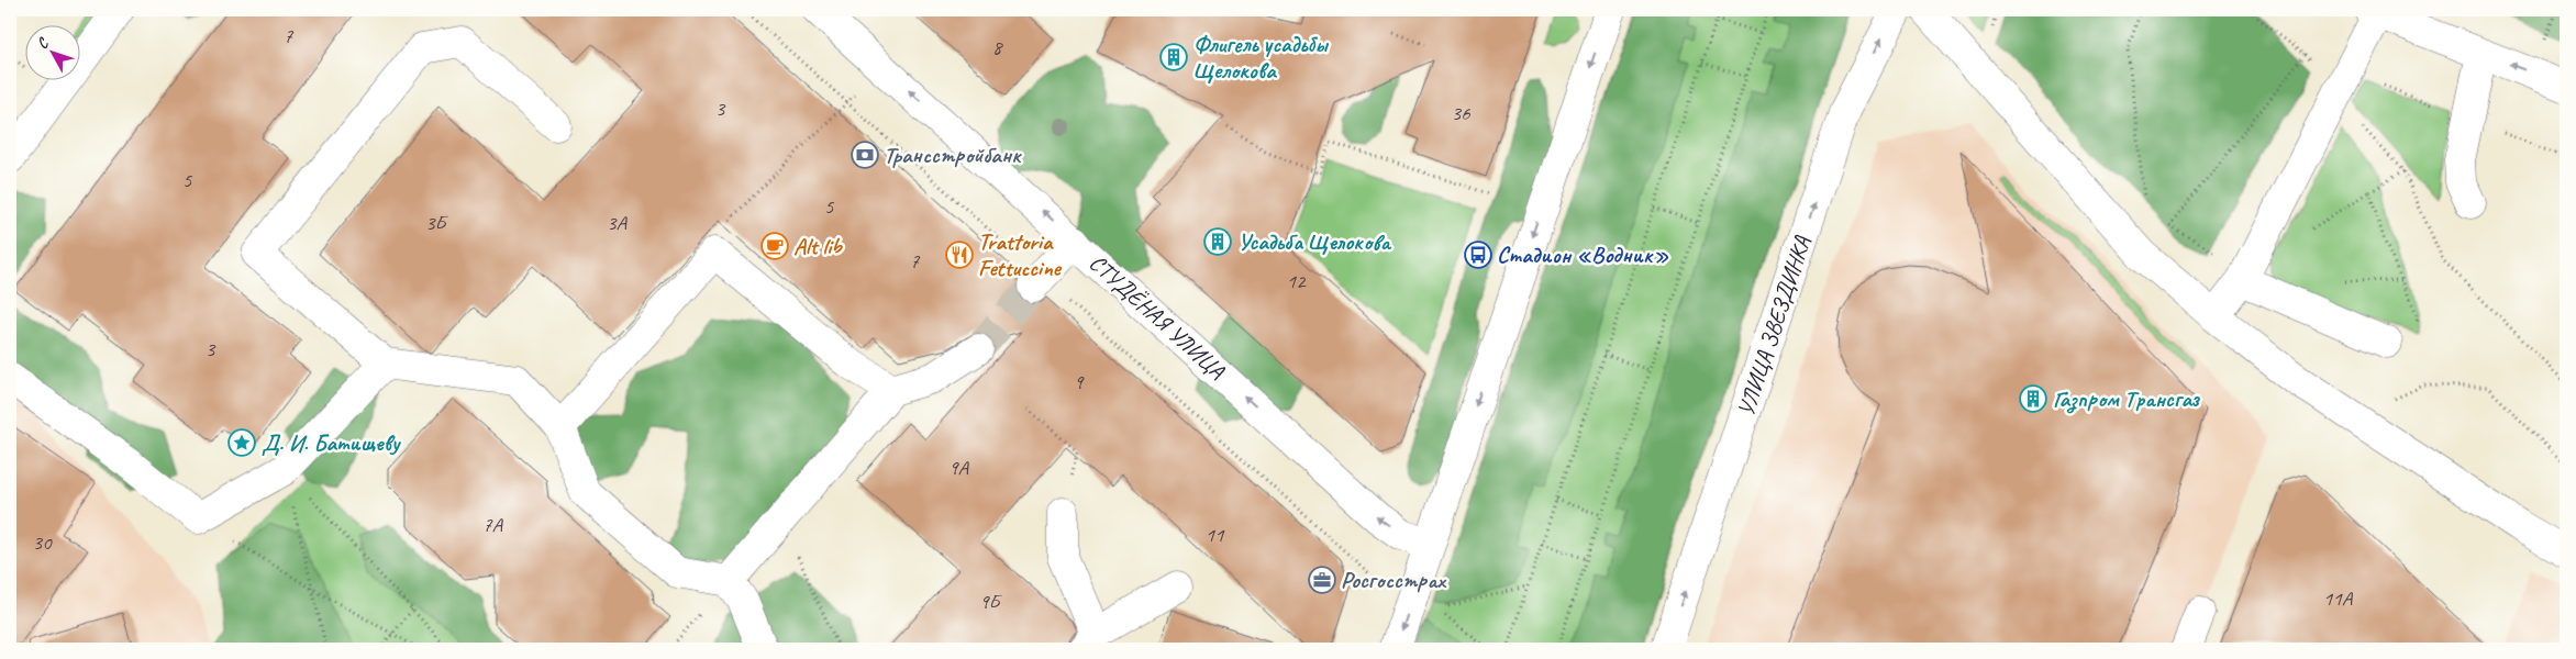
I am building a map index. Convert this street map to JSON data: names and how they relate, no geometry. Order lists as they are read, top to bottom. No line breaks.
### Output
{"streets":{"street":["СТУДЁНАЯ УЛИЦА","УЛИЦА ЗВЕЗДИНКА"]},"places":{"building":["Флигель усадьбы Щелокова","Усадьба Щелокова","Газпром Трансгаз"],"bank":["Трансстройбанк"],"cafe":["Alt lib"],"restaurant":["Trattoria Fettuccine"],"bus stop":["Стадион «Водник»"],"place":["Д. И. Батищеву"],"office":["Росгосстрах"]},"house_numbers":["7","8","3","36","5","5","3Б","3А","7","12","3","9","9А","7А","11","30","11А","9Б"],"north":"top left"}
